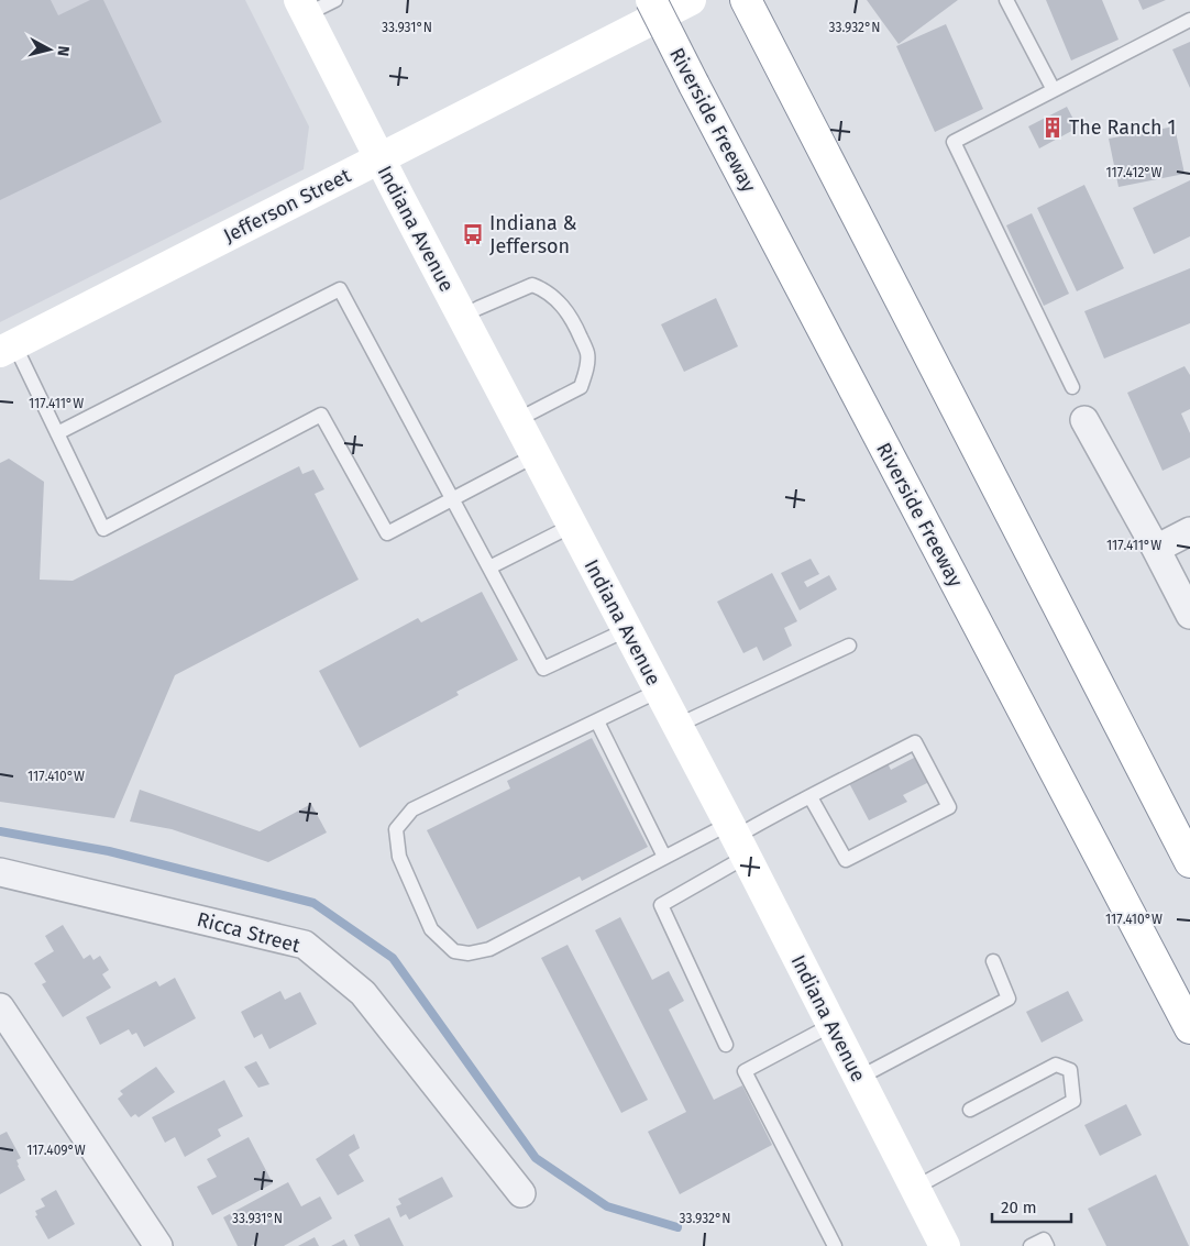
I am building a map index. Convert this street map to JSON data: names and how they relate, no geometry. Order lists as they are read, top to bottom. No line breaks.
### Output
{"streets":{"main road":["Riverside Freeway","Jefferson Street","Indiana Avenue"],"street":["Ricca Street"]},"crossings":[["Jefferson Street","Indiana Avenue"]],"places":{"building":["The Ranch 1"],"bus stop":["Indiana & Jefferson"]},"scale_bar":"20 m","north":"right","coordinates":["33.931°N","33.932°N","117.412°W","117.411°W","117.410°W","117.409°W"]}
